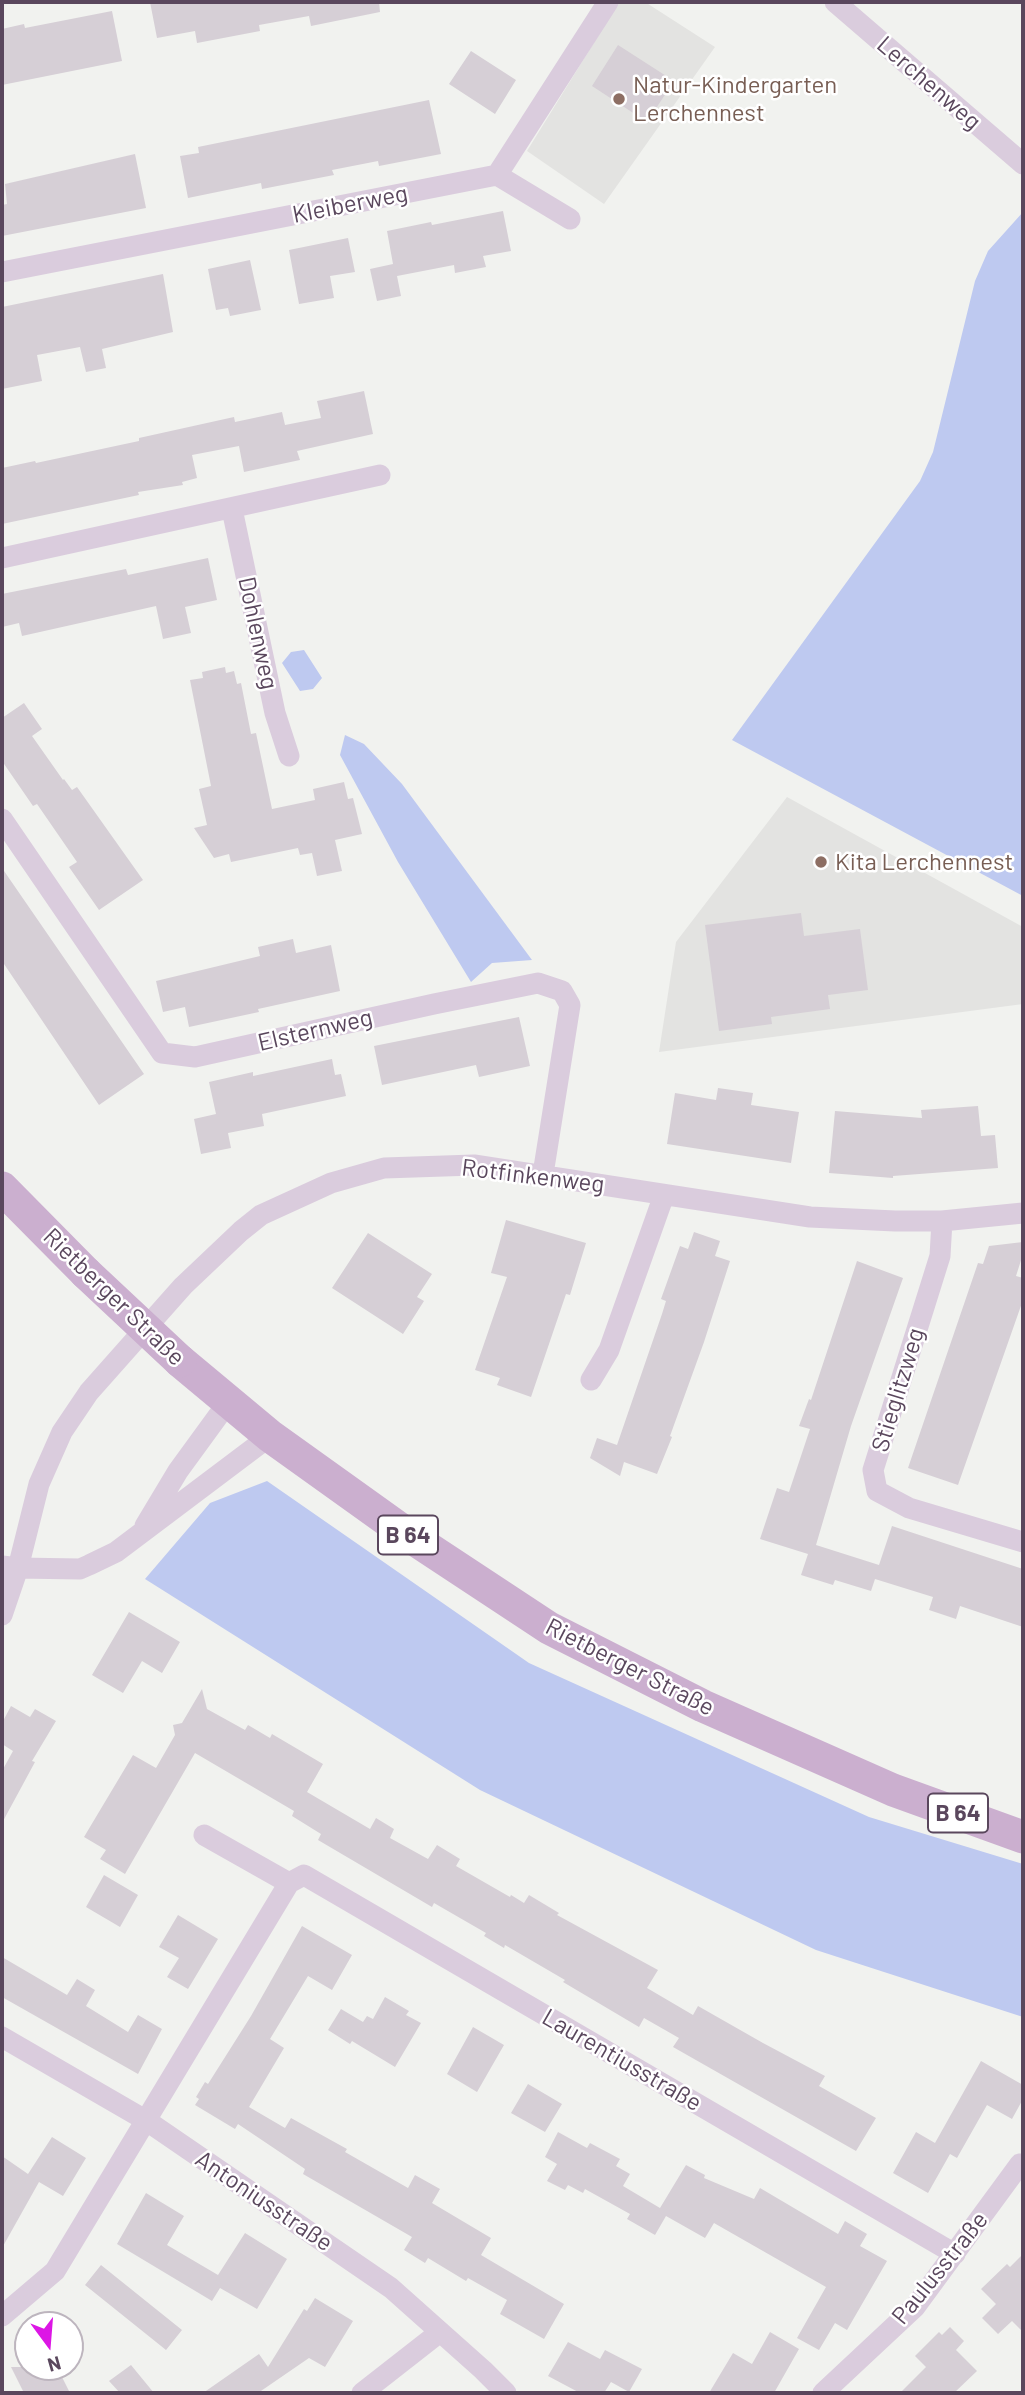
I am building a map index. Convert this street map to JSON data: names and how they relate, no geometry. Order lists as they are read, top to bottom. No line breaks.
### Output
{"streets":{"main road":["Rietberger Straße","B 64"],"street":["Lerchenweg","Kleiberweg","Dohlenweg","Elsternweg","Rotfinkenweg","Stieglitzweg","Laurentiusstraße","Antoniusstraße","Paulusstraße"]},"crossings":[["Elsternweg","Rotfinkenweg"],["Rotfinkenweg","Stieglitzweg"],["Laurentiusstraße","Paulusstraße"]],"places":["Natur-Kindergarten Lerchennest","Kita Lerchennest"],"north":"bottom"}
